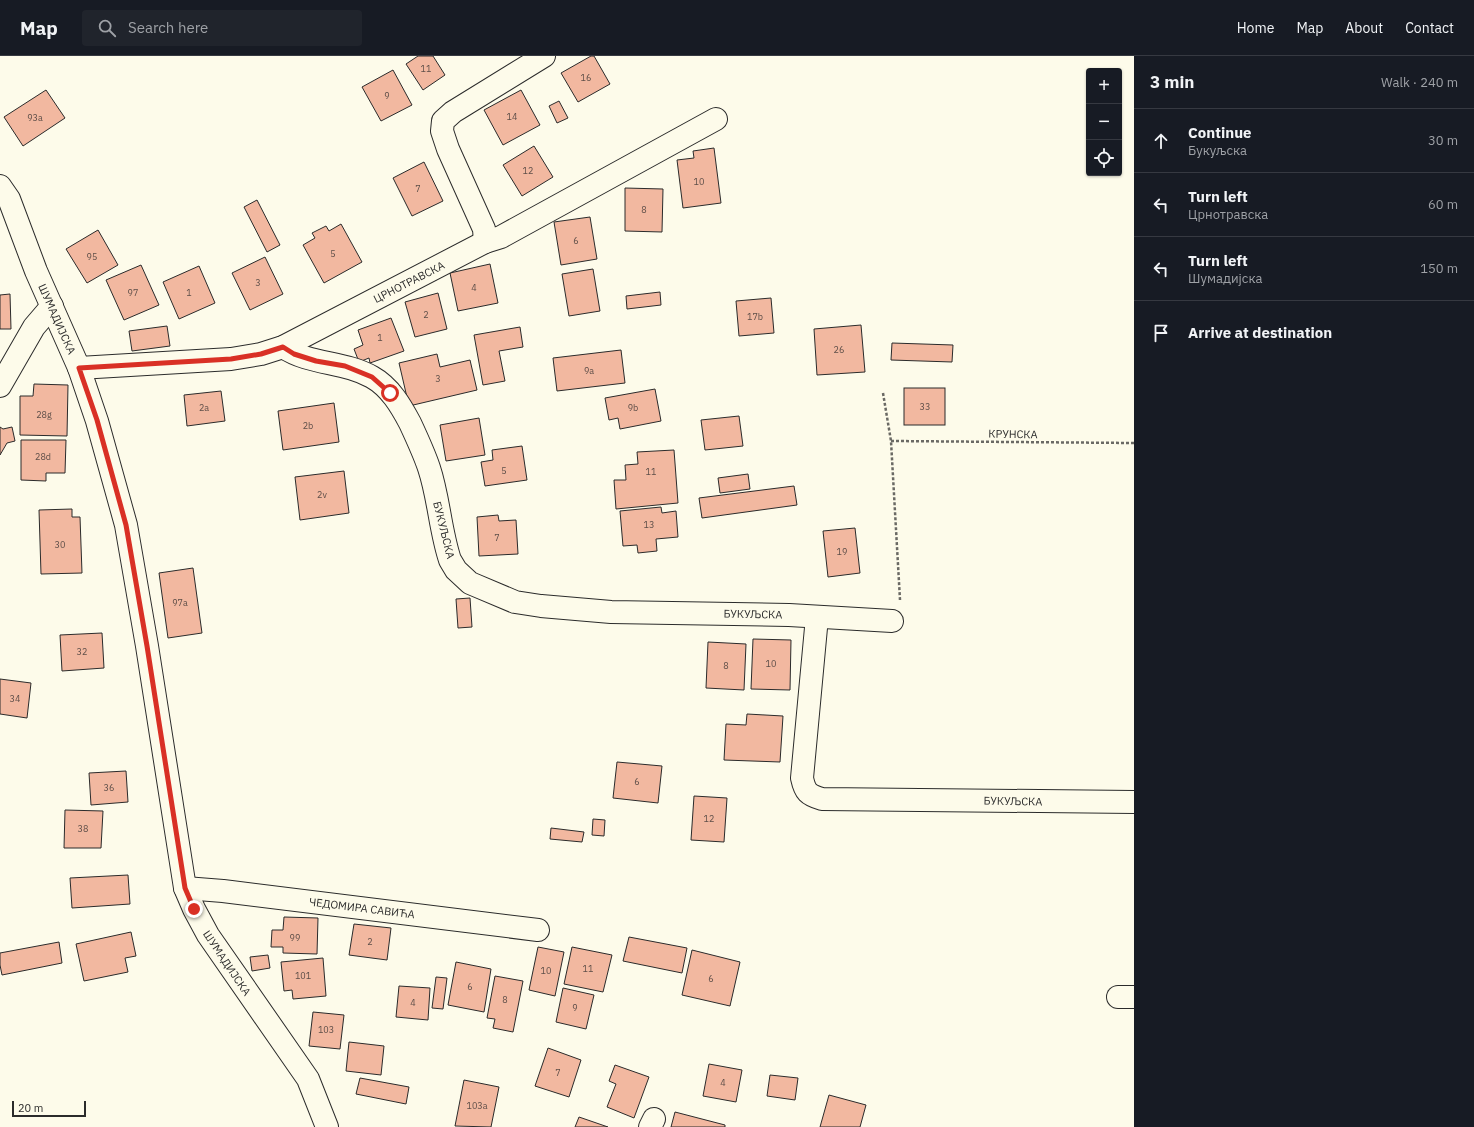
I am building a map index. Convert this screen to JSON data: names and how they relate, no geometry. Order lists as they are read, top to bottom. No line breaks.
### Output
{"streets":{"street":["ЦРНОТРАВСКА","ШУМАДИЈСКА","БУКУЉСКА","ЧЕДОМИРА САВИЋА"],"path":["КРУНСКА"]},"crossings":[["ЦРНОТРАВСКА","ШУМАДИЈСКА"],["ЦРНОТРАВСКА","БУКУЉСКА"],["ШУМАДИЈСКА","ЧЕДОМИРА САВИЋА"]],"house_numbers":["11","16","9","14","93a","12","10","7","8","6","5","95","3","4","97","1","2","17b","1","26","9a","3","33","2a","9b","28g","2b","28d","5","11","2v","13","7","30","19","97a","32","10","8","34","6","36","12","38","99","2","11","10","101","6","6","8","4","9","103","7","4","103a"],"scale_bar":"20 m","page":{"header":"Map","search":"Search here","nav":["Home","Map","About","Contact"],"heading":["3 min","Walk · 240 m"],"map_buttons":["+","−"],"list":[["Continue","Букуљска","30 m"],["Turn left","Црнотравска","60 m"],["Turn left","Шумадијска","150 m"],"Arrive at destination"],"scale":"20 m"}}
